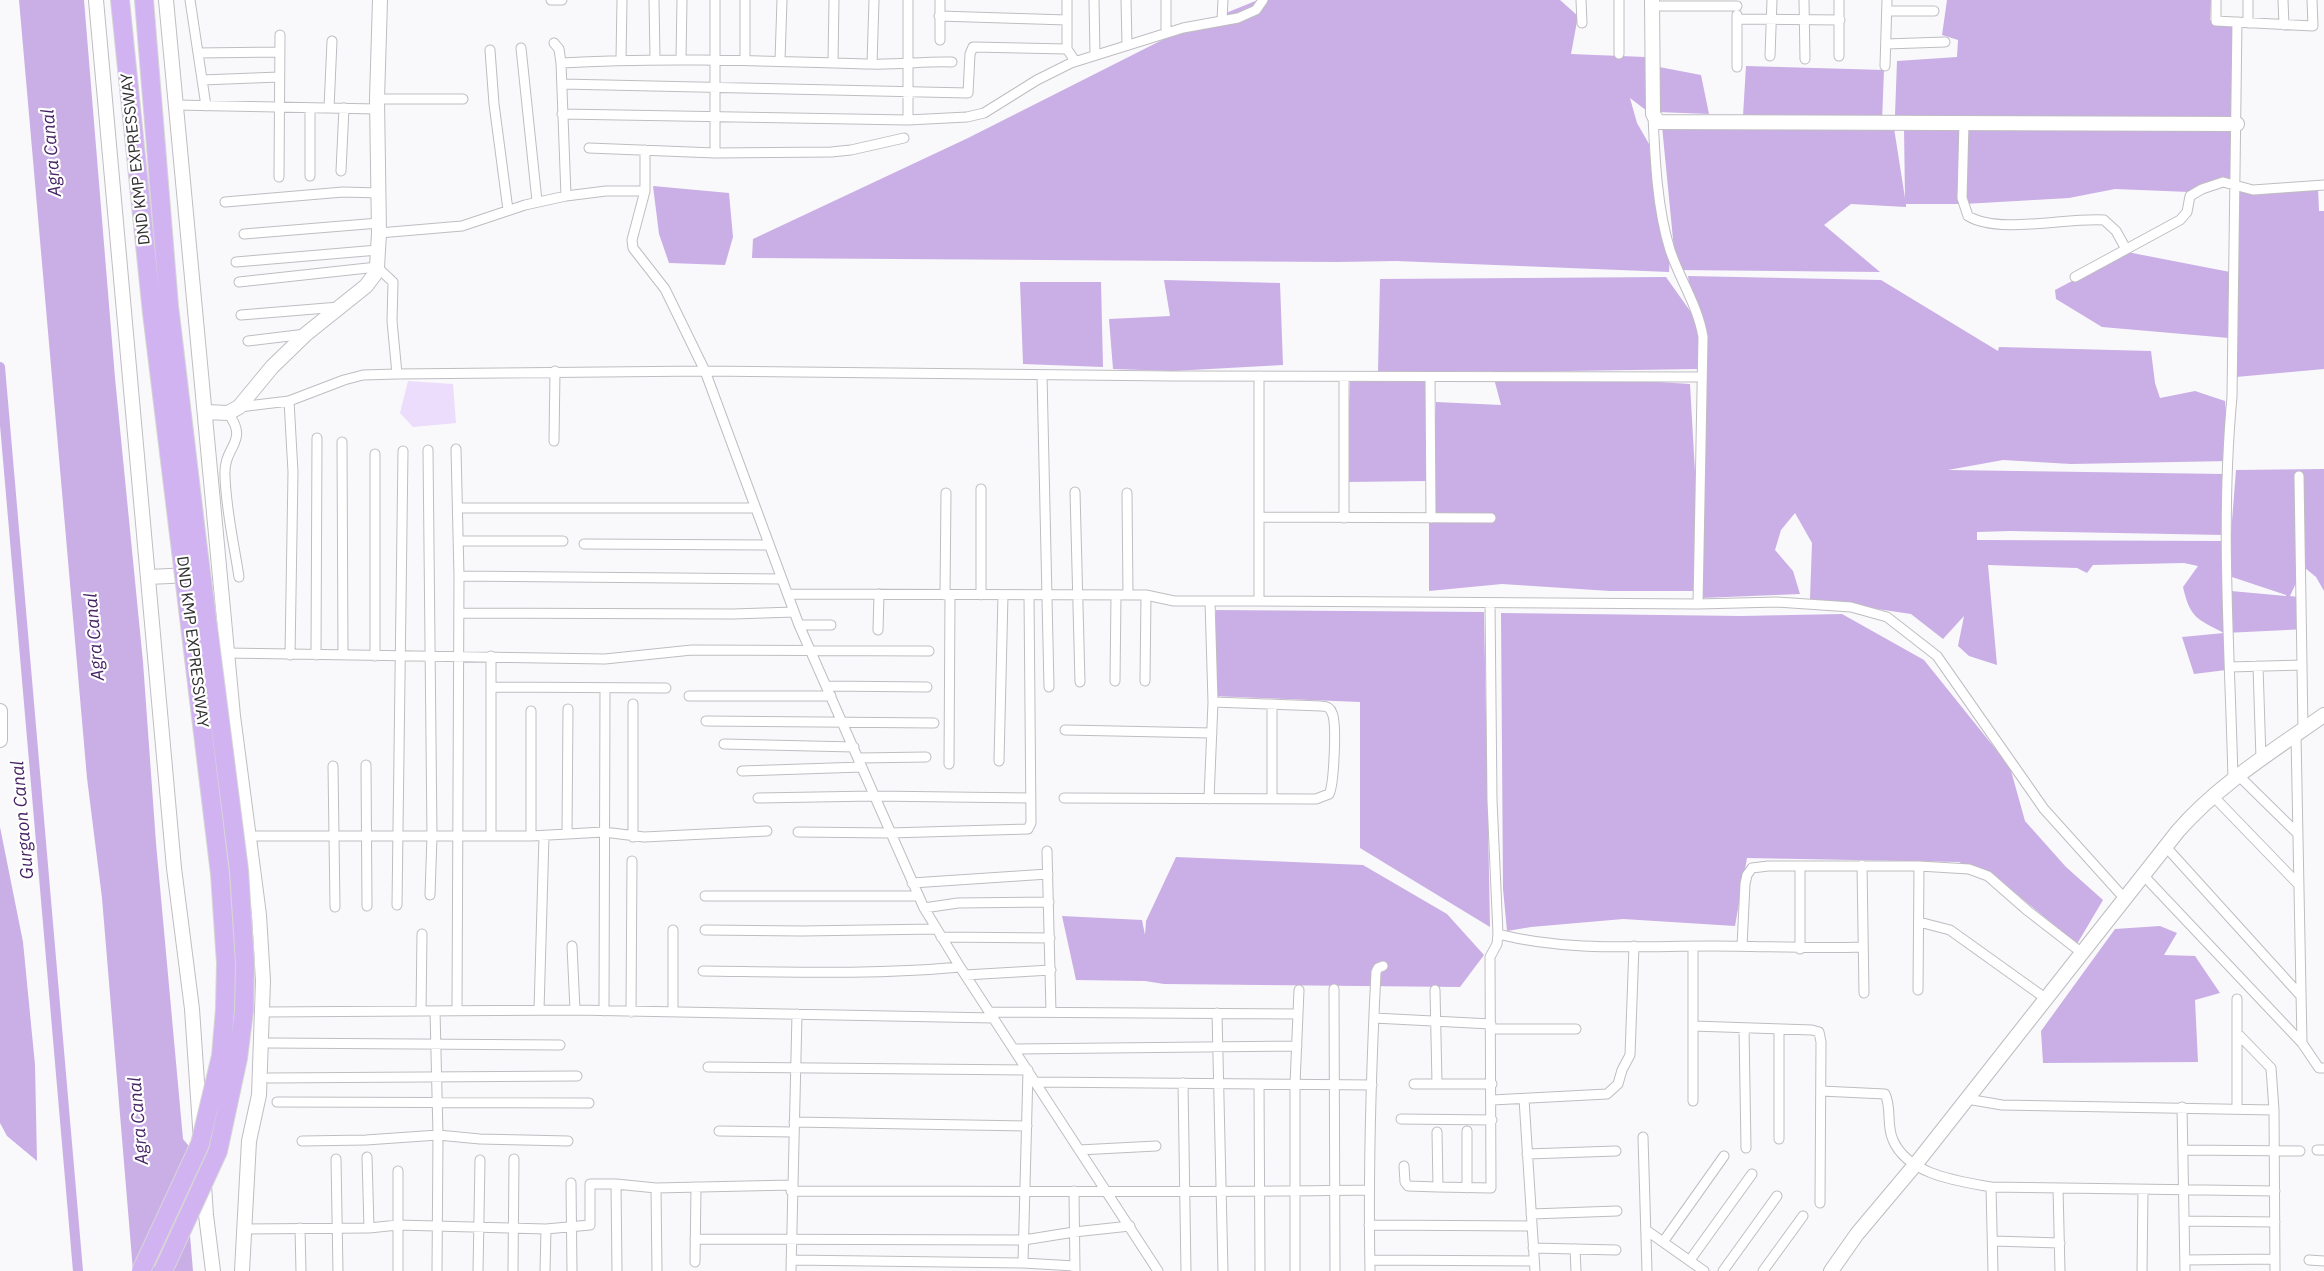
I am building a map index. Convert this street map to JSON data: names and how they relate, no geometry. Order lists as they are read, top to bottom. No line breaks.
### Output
{"streets":{"highway":["DND KMP EXPRESSWAY"]},"water":["Agra Canal","Gurgaon Canal"]}
